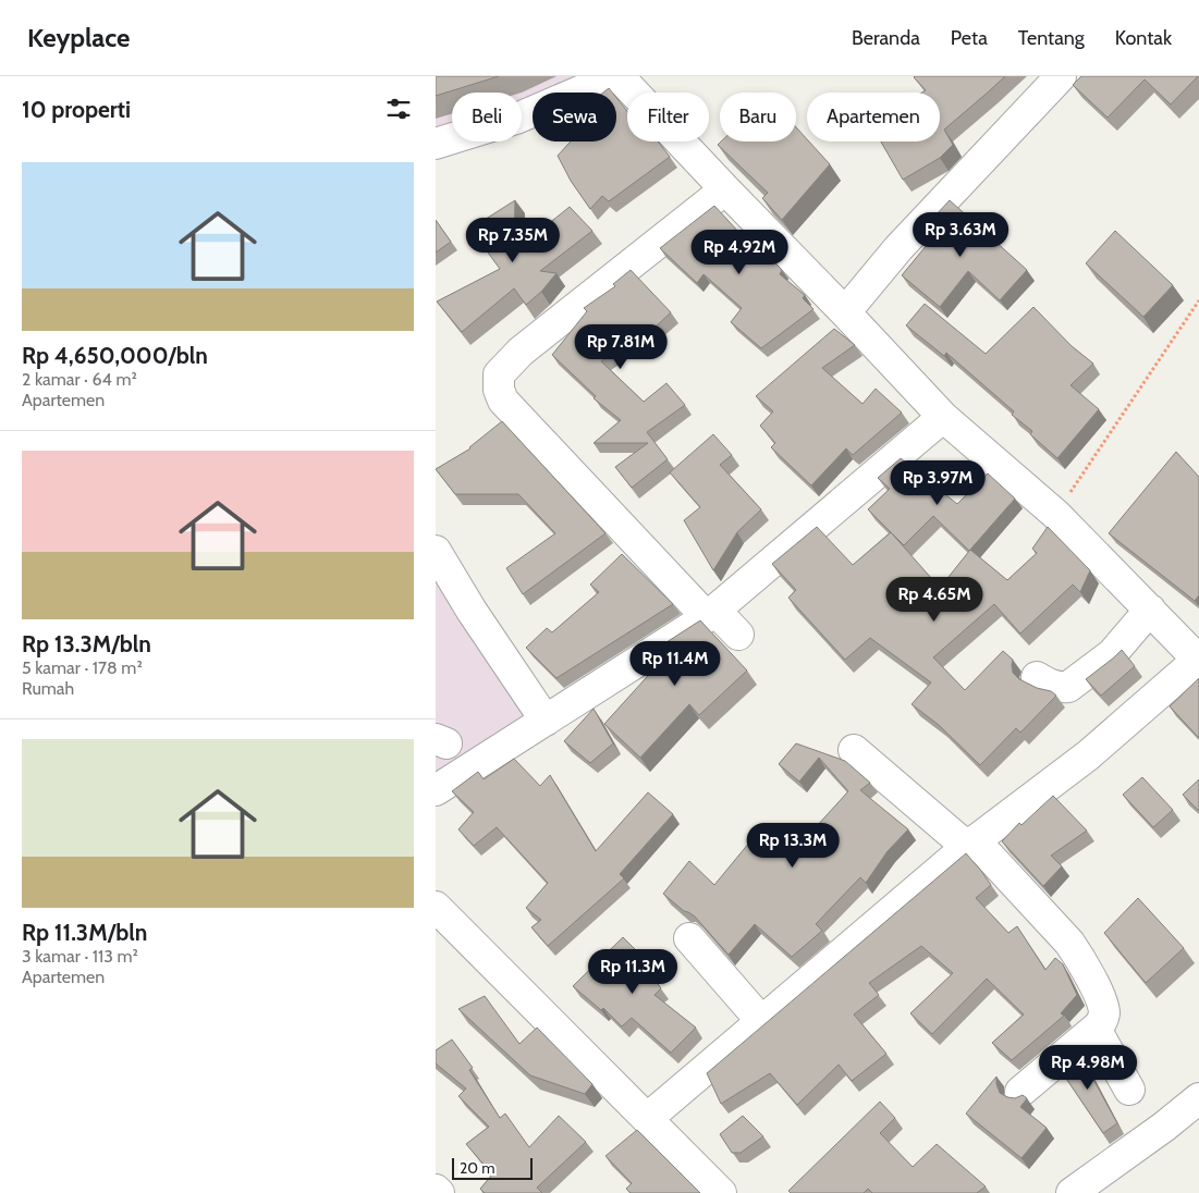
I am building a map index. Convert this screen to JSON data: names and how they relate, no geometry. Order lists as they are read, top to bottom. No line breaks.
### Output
{"scale_bar":"20 m","page":{"header":"Keyplace","nav":["Beranda","Peta","Tentang","Kontak"],"heading":"10 properti","chip":["Beli","Sewa","Filter","Baru","Apartemen"],"list":[{"name":"Rp 4,650,000/bln","note":"2 kamar · 64 m² · Apartemen"},{"name":"Rp 13.3M/bln","note":"5 kamar · 178 m² · Rumah"},{"name":"Rp 11.3M/bln","note":"3 kamar · 113 m² · Apartemen"}],"price":["Rp 3.63M","Rp 7.35M","Rp 4.92M","Rp 7.81M","Rp 3.97M","Rp 4.65M","Rp 11.4M","Rp 13.3M","Rp 11.3M","Rp 4.98M"],"scale":"20 m"}}
